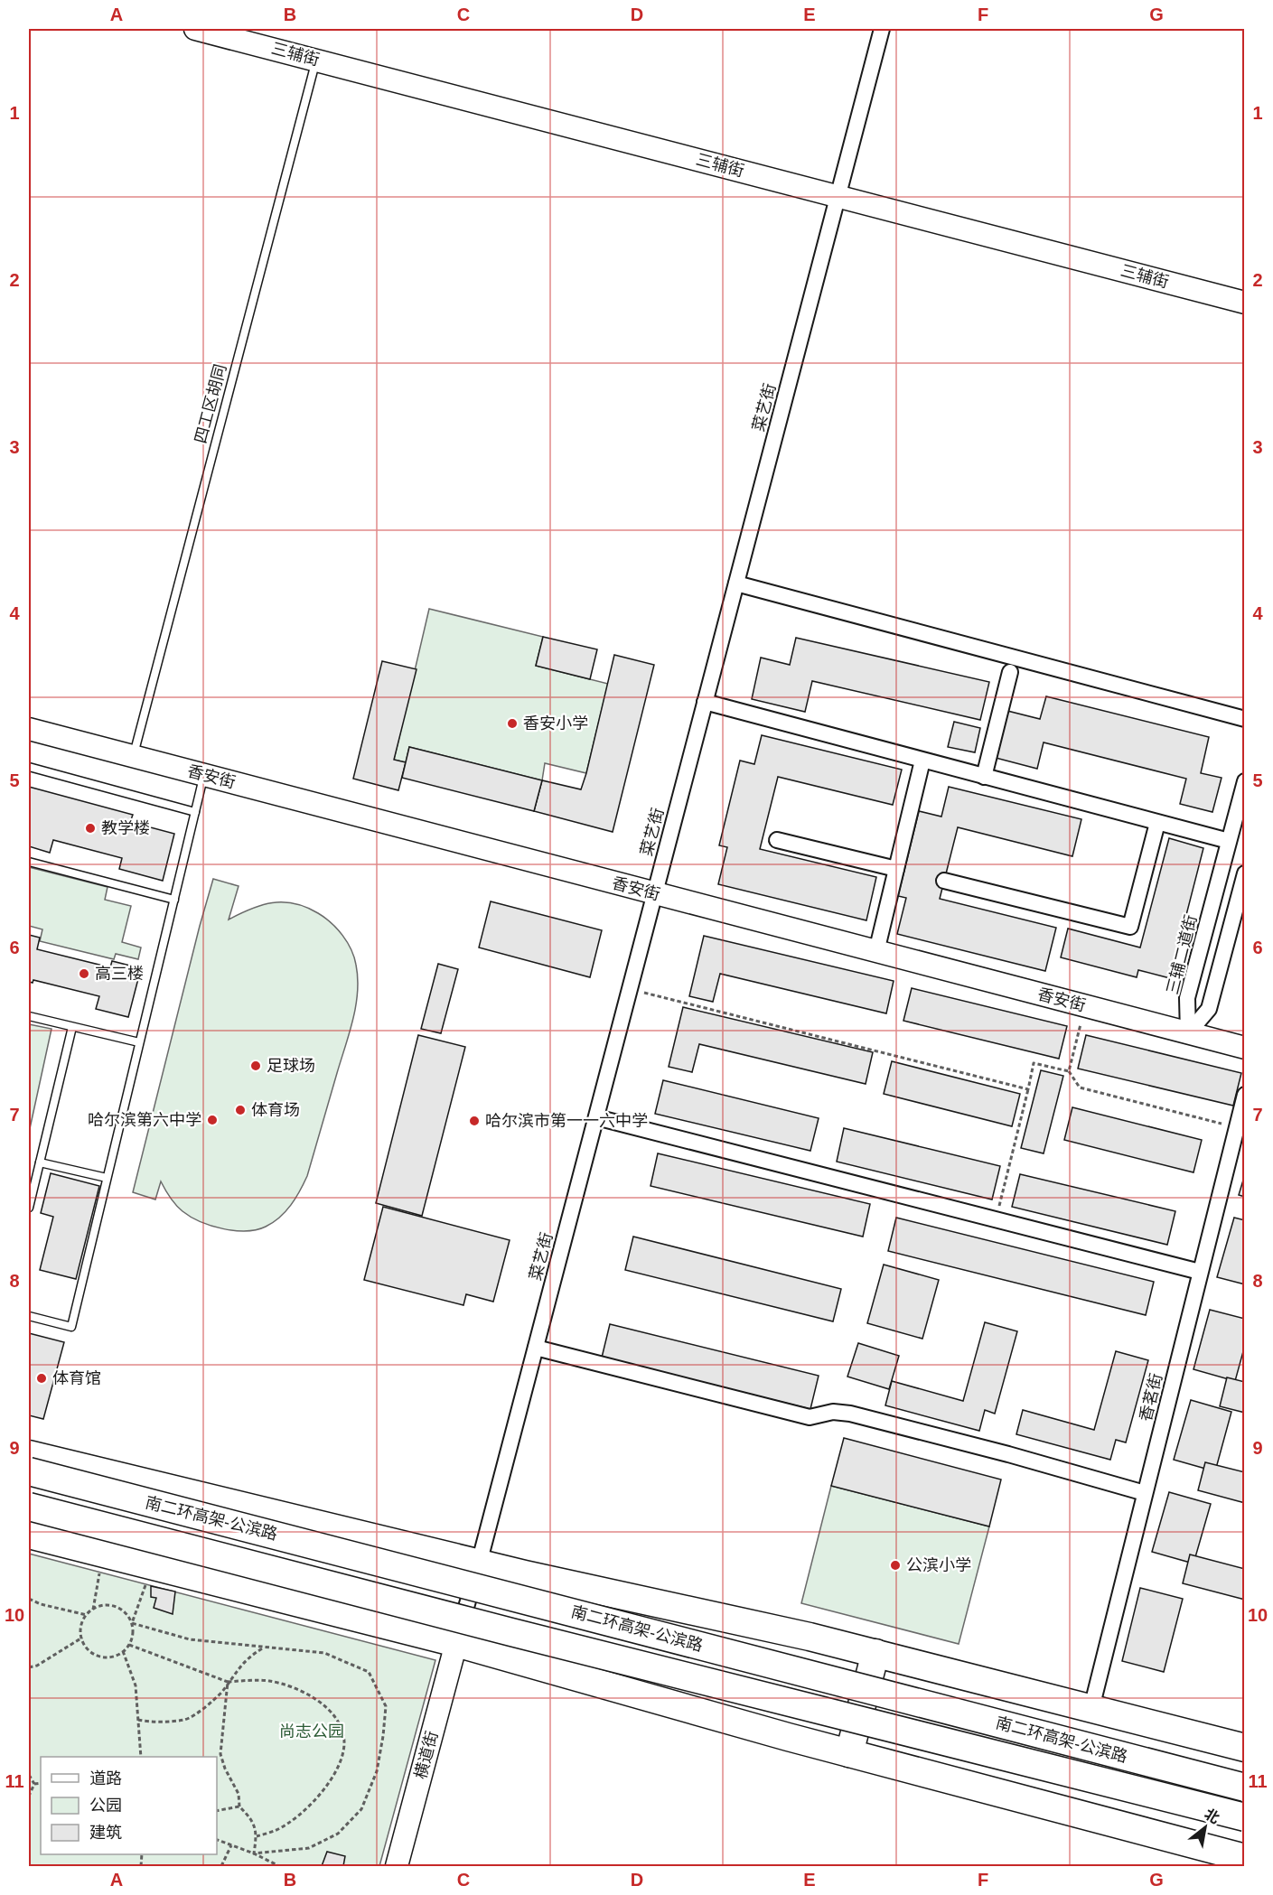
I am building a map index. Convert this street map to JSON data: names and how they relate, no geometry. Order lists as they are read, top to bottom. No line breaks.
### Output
{"streets":{"highway":["南二环高架-公滨路"],"street":["三辅街","菜艺街","香安街","三辅二道街","香茗街","横道街"],"lane":["四工区胡同"]},"crossings":[["三辅街","四工区胡同"],["三辅街","菜艺街"],["四工区胡同","香安街"],["菜艺街","香安街"],["菜艺街","横道街"],["香安街","三辅二道街"]],"parks":["尚志公园"],"places":["香安小学","教学楼","高三楼","足球场","体育场","哈尔滨第六中学","哈尔滨市第一一六中学","体育馆","公滨小学"],"legend":["道路","公园","建筑"],"north":"top right","grid":{"columns":["A","B","C","D","E","F","G"],"rows":["1","2","3","4","5","6","7","8","9","10","11"]}}
